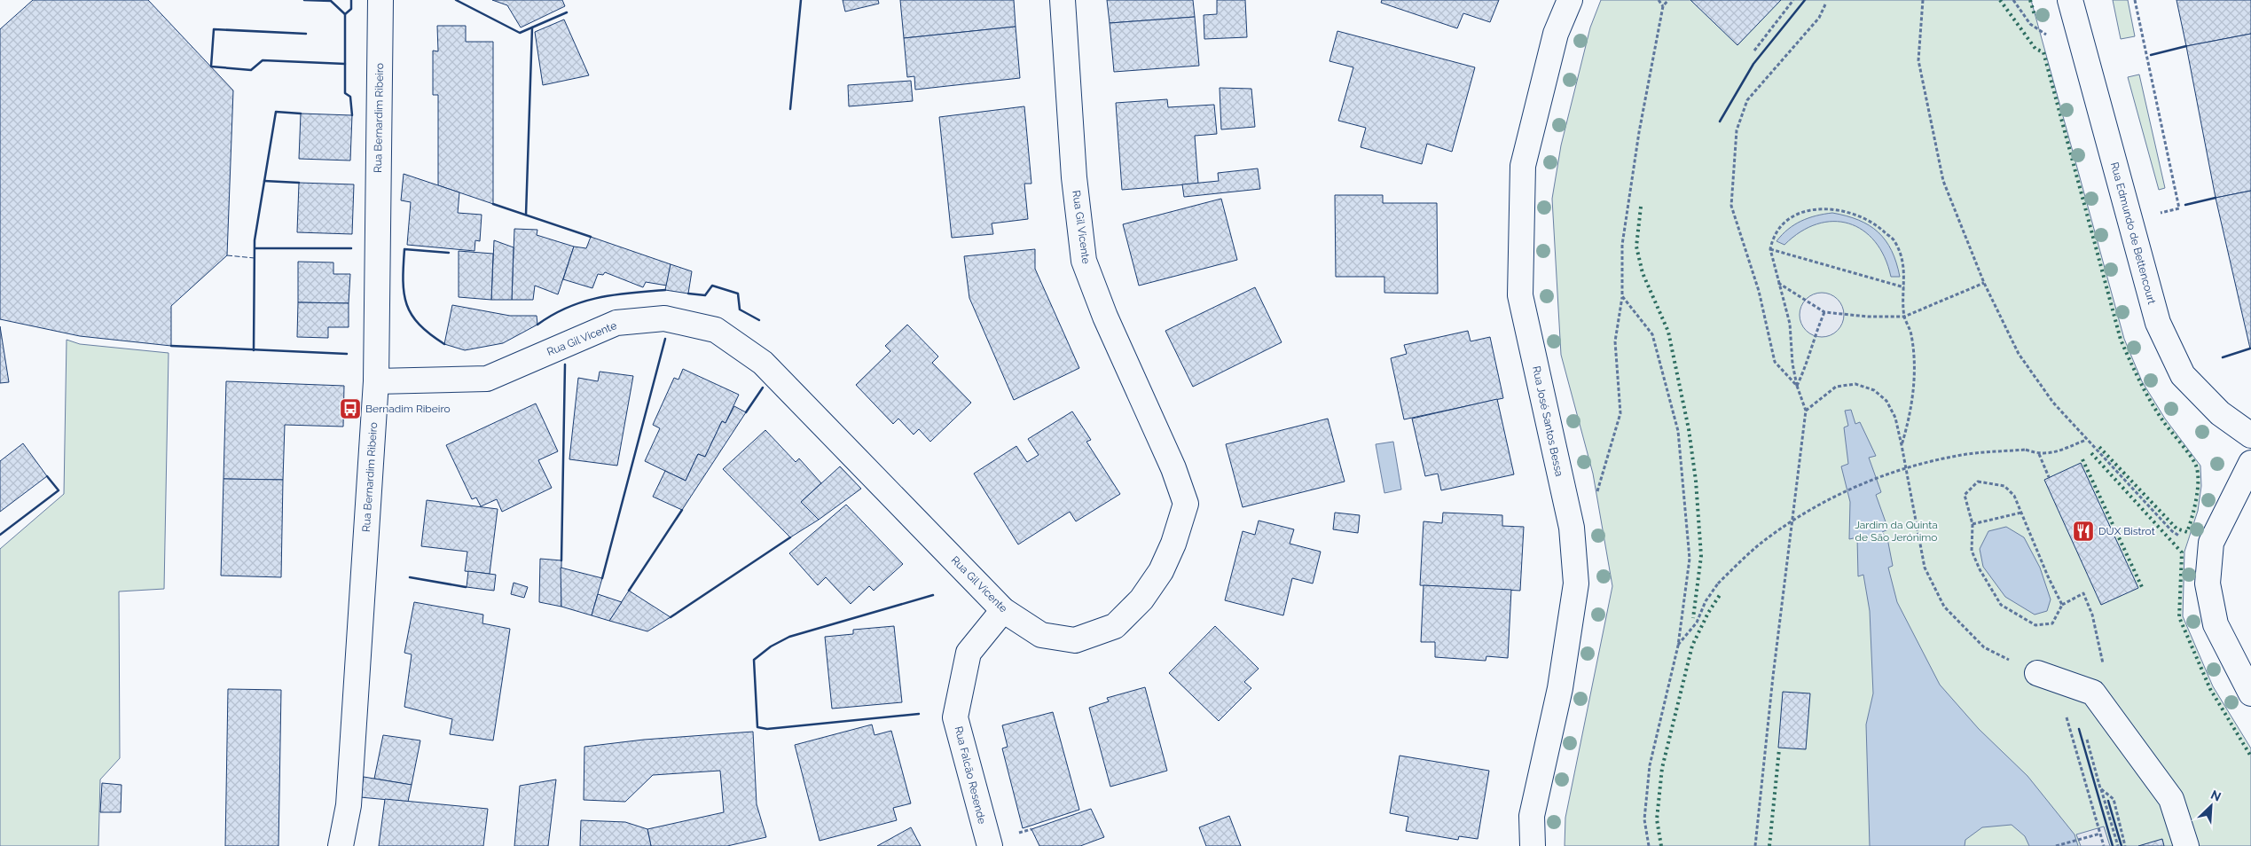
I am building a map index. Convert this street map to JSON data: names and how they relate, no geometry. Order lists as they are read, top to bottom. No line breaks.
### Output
{"streets":{"street":["Rua Bernardim Ribeiro","Rua Gil Vicente","Rua Edmundo de Bettencourt","Rua José Santos Bessa","Rua Falcão Resende"]},"crossings":[["Rua Bernardim Ribeiro","Rua Gil Vicente"],["Rua Gil Vicente","Rua Falcão Resende"]],"parks":["Jardim da Quinta de São Jerónimo"],"places":{"bus stop":["Bernadim Ribeiro"],"restaurant":["DUX Bistrot"]},"north":"top right"}
